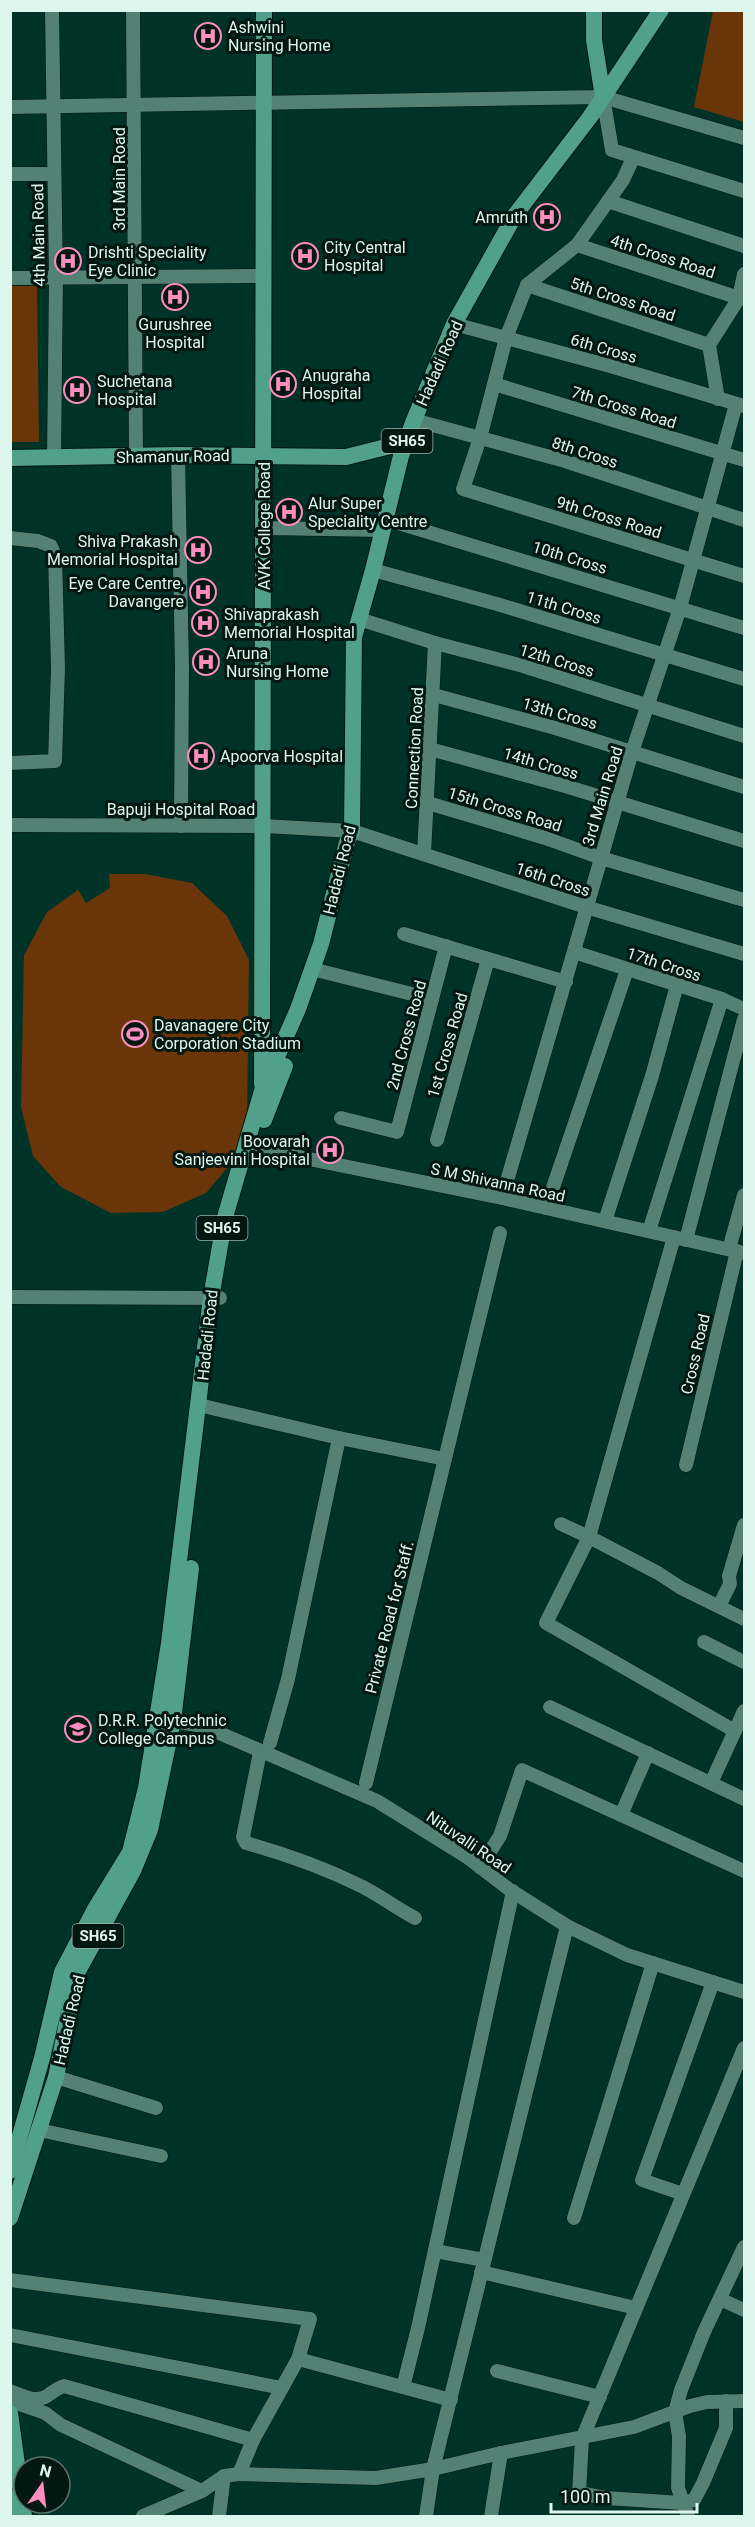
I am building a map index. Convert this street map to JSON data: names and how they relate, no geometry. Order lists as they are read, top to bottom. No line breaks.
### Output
{"streets":{"main road":["Hadadi Road","SH65","Shamanur Road","AVK College Road"],"street":["3rd Main Road","4th Main Road","4th Cross Road","5th Cross Road","6th Cross","7th Cross Road","8th Cross","9th Cross Road","10th Cross","11th Cross","12th Cross","13th Cross","Connection Road","14th Cross","Bapuji Hospital Road","15th Cross Road","16th Cross","17th Cross","2nd Cross Road","1st Cross Road","S M Shivanna Road","Cross Road","Private Road for Staff.","Nituvalli Road"]},"crossings":[["3rd Main Road","6th Cross"],["3rd Main Road","7th Cross Road"],["3rd Main Road","8th Cross"],["3rd Main Road","Shamanur Road"],["3rd Main Road","9th Cross Road"],["3rd Main Road","10th Cross"],["3rd Main Road","11th Cross"],["3rd Main Road","12th Cross"],["3rd Main Road","13th Cross"],["3rd Main Road","14th Cross"],["3rd Main Road","15th Cross Road"],["3rd Main Road","16th Cross"],["3rd Main Road","17th Cross"],["3rd Main Road","S M Shivanna Road"],["4th Main Road","Shamanur Road"],["6th Cross","Hadadi Road"],["Hadadi Road","8th Cross"],["Hadadi Road","Shamanur Road"],["Hadadi Road","AVK College Road"],["Hadadi Road","10th Cross"],["Hadadi Road","11th Cross"],["Hadadi Road","12th Cross"],["Hadadi Road","Bapuji Hospital Road"],["Hadadi Road","16th Cross"],["Hadadi Road","S M Shivanna Road"],["Hadadi Road","Nituvalli Road"],["8th Cross","9th Cross Road"],["Shamanur Road","AVK College Road"],["AVK College Road","10th Cross"],["AVK College Road","Bapuji Hospital Road"],["12th Cross","Connection Road"],["13th Cross","Connection Road"],["Connection Road","14th Cross"],["Connection Road","15th Cross Road"],["Connection Road","16th Cross"],["Bapuji Hospital Road","16th Cross"],["S M Shivanna Road","Cross Road"]],"places":{"hospital":["Ashwini Nursing Home","Amruth","City Central Hospital","Drishti Speciality Eye Clinic","Gurushree Hospital","Anugraha Hospital","Suchetana Hospital","Alur Super Speciality Centre","Shiva Prakash Memorial Hospital","Eye Care Centre, Davangere","Shivaprakash Memorial Hospital","Aruna Nursing Home","Apoorva Hospital","Boovarah Sanjeevini Hospital"],"sports":["Davanagere City Corporation Stadium"],"school or university":["D.R.R. Polytechnic College Campus"]},"scale_bar":"100 m","north":"top"}
